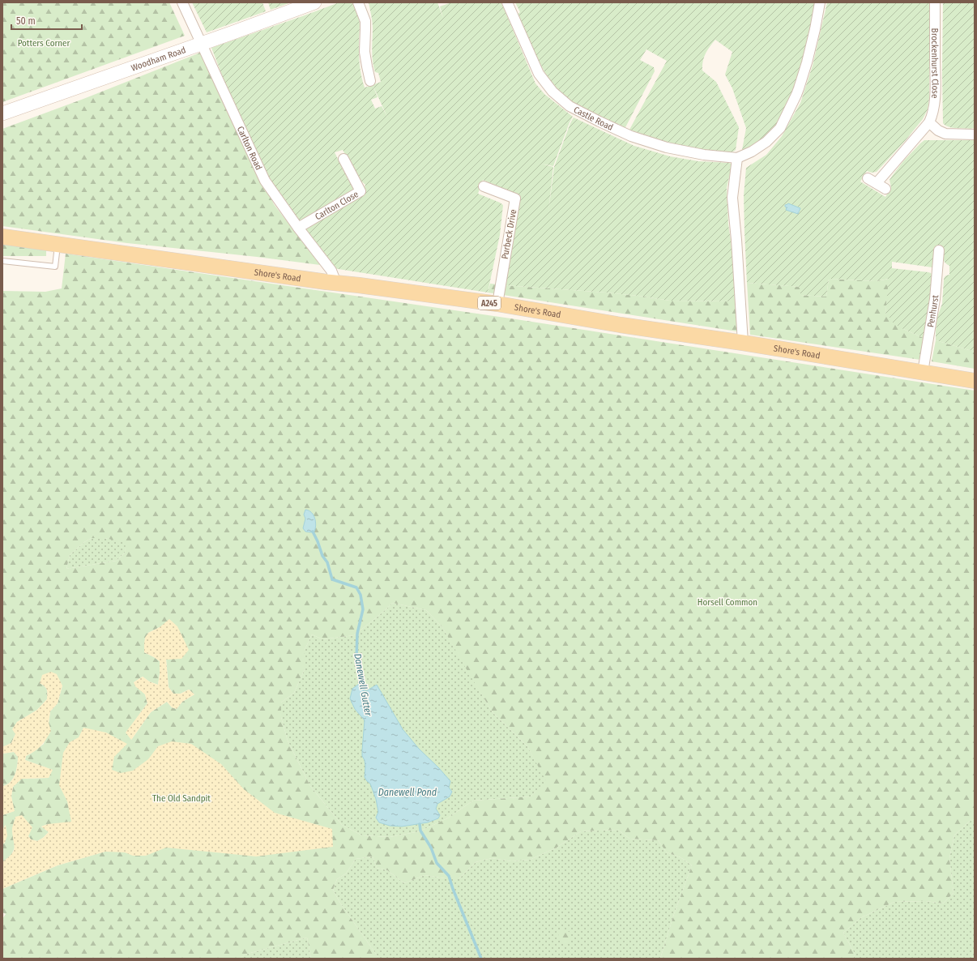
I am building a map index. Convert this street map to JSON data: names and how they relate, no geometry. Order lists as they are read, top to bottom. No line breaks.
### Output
{"streets":{"main road":["Shore's Road","A245"],"street":["Woodham Road","Brockenhurst Close","Castle Road","Carlton Road","Carlton Close","Purbeck Drive","Penhurst"]},"crossings":[["Woodham Road","Carlton Road"],["Carlton Road","Carlton Close"],["Carlton Road","Shore's Road"],["Purbeck Drive","Shore's Road"],["Shore's Road","Penhurst"]],"water":["Danewell Gutter","Danewell Pond"],"parks":["Potters Corner","Horsell Common","The Old Sandpit"],"scale_bar":"50 m"}
